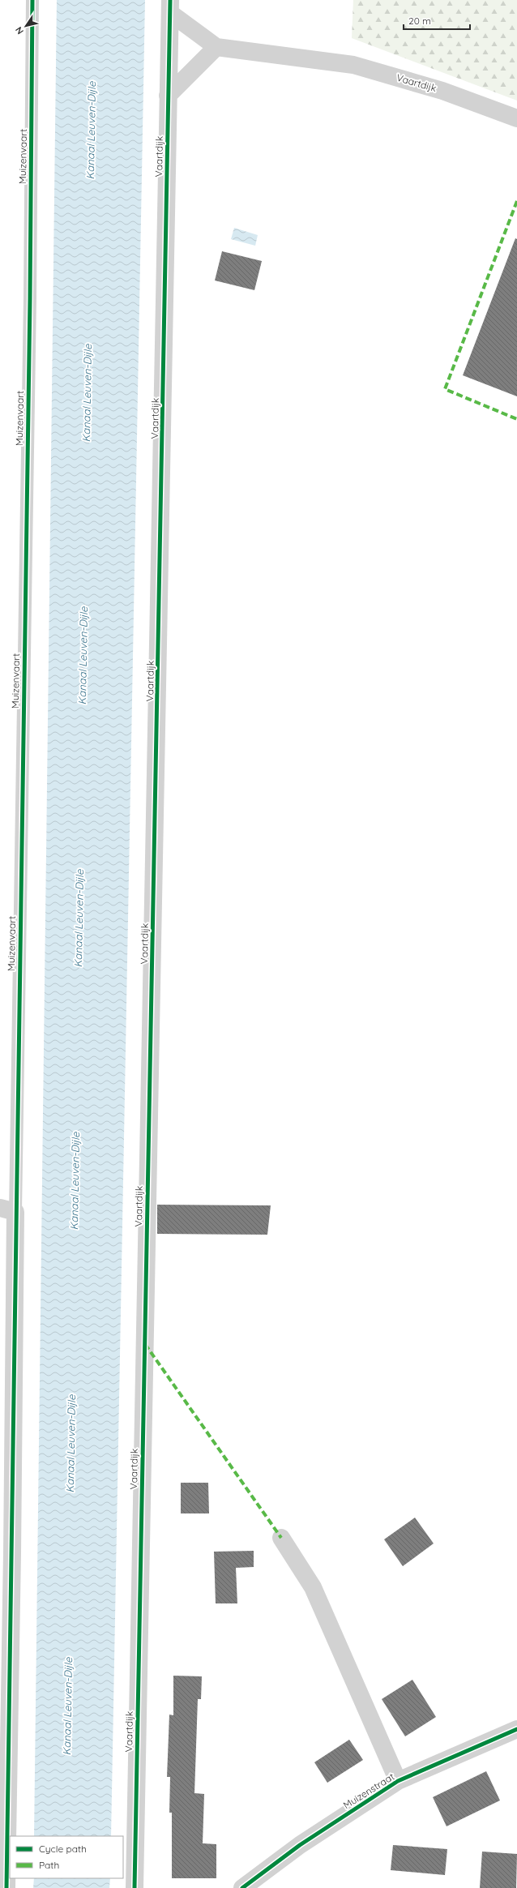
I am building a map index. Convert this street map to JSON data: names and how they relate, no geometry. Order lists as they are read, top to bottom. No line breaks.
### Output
{"streets":{"street":["Vaartdijk","Muizenvaart","Muizenstraat"]},"water":["Kanaal Leuven-Dijle"],"legend":["Cycle path","Path"],"scale_bar":"20 m","north":"bottom left"}
